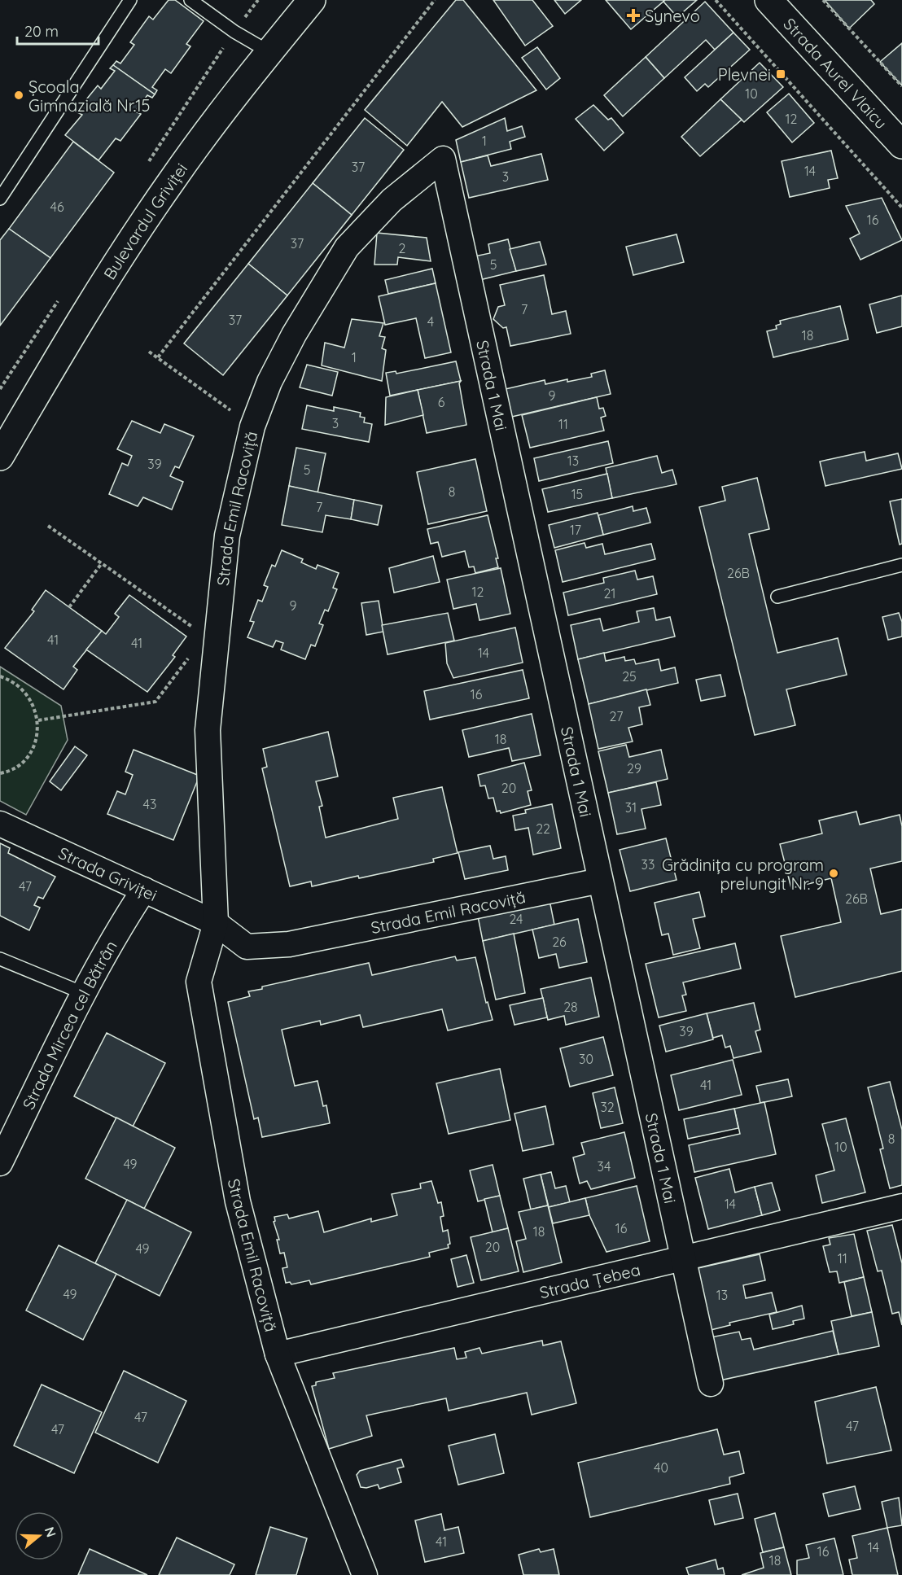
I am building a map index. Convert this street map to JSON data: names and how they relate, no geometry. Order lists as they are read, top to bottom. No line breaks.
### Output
{"streets":{"main road":["Strada Aurel Vlaicu","Bulevardul Griviței"],"street":["Strada 1 Mai","Strada Emil Racoviță","Strada Griviței","Strada Mircea cel Bătrân","Strada Țebea"]},"crossings":[["Strada 1 Mai","Strada Emil Racoviță"],["Strada 1 Mai","Strada Țebea"],["Strada Emil Racoviță","Strada Griviței"],["Strada Emil Racoviță","Strada Țebea"],["Strada Griviței","Strada Mircea cel Bătrân"]],"places":{"health":["Synevo"],"transit":["Plevnei"],"other":["Școala Gimnazială Nr.15","Grădinița cu program prelungit Nr. 9"]},"house_numbers":["10","12","1","37","14","3","46","16","37","2","5","7","37","4","18","1","9","6","3","11","13","39","5","8","15","7","17","26B","12","21","9","41","41","14","25","16","27","18","29","20","43","31","22","33","47","26B","24","26","28","39","30","41","32","8","10","49","34","14","16","18","20","49","11","49","13","47","47","47","40","41","14","16","18"],"scale_bar":"20 m","north":"right"}
